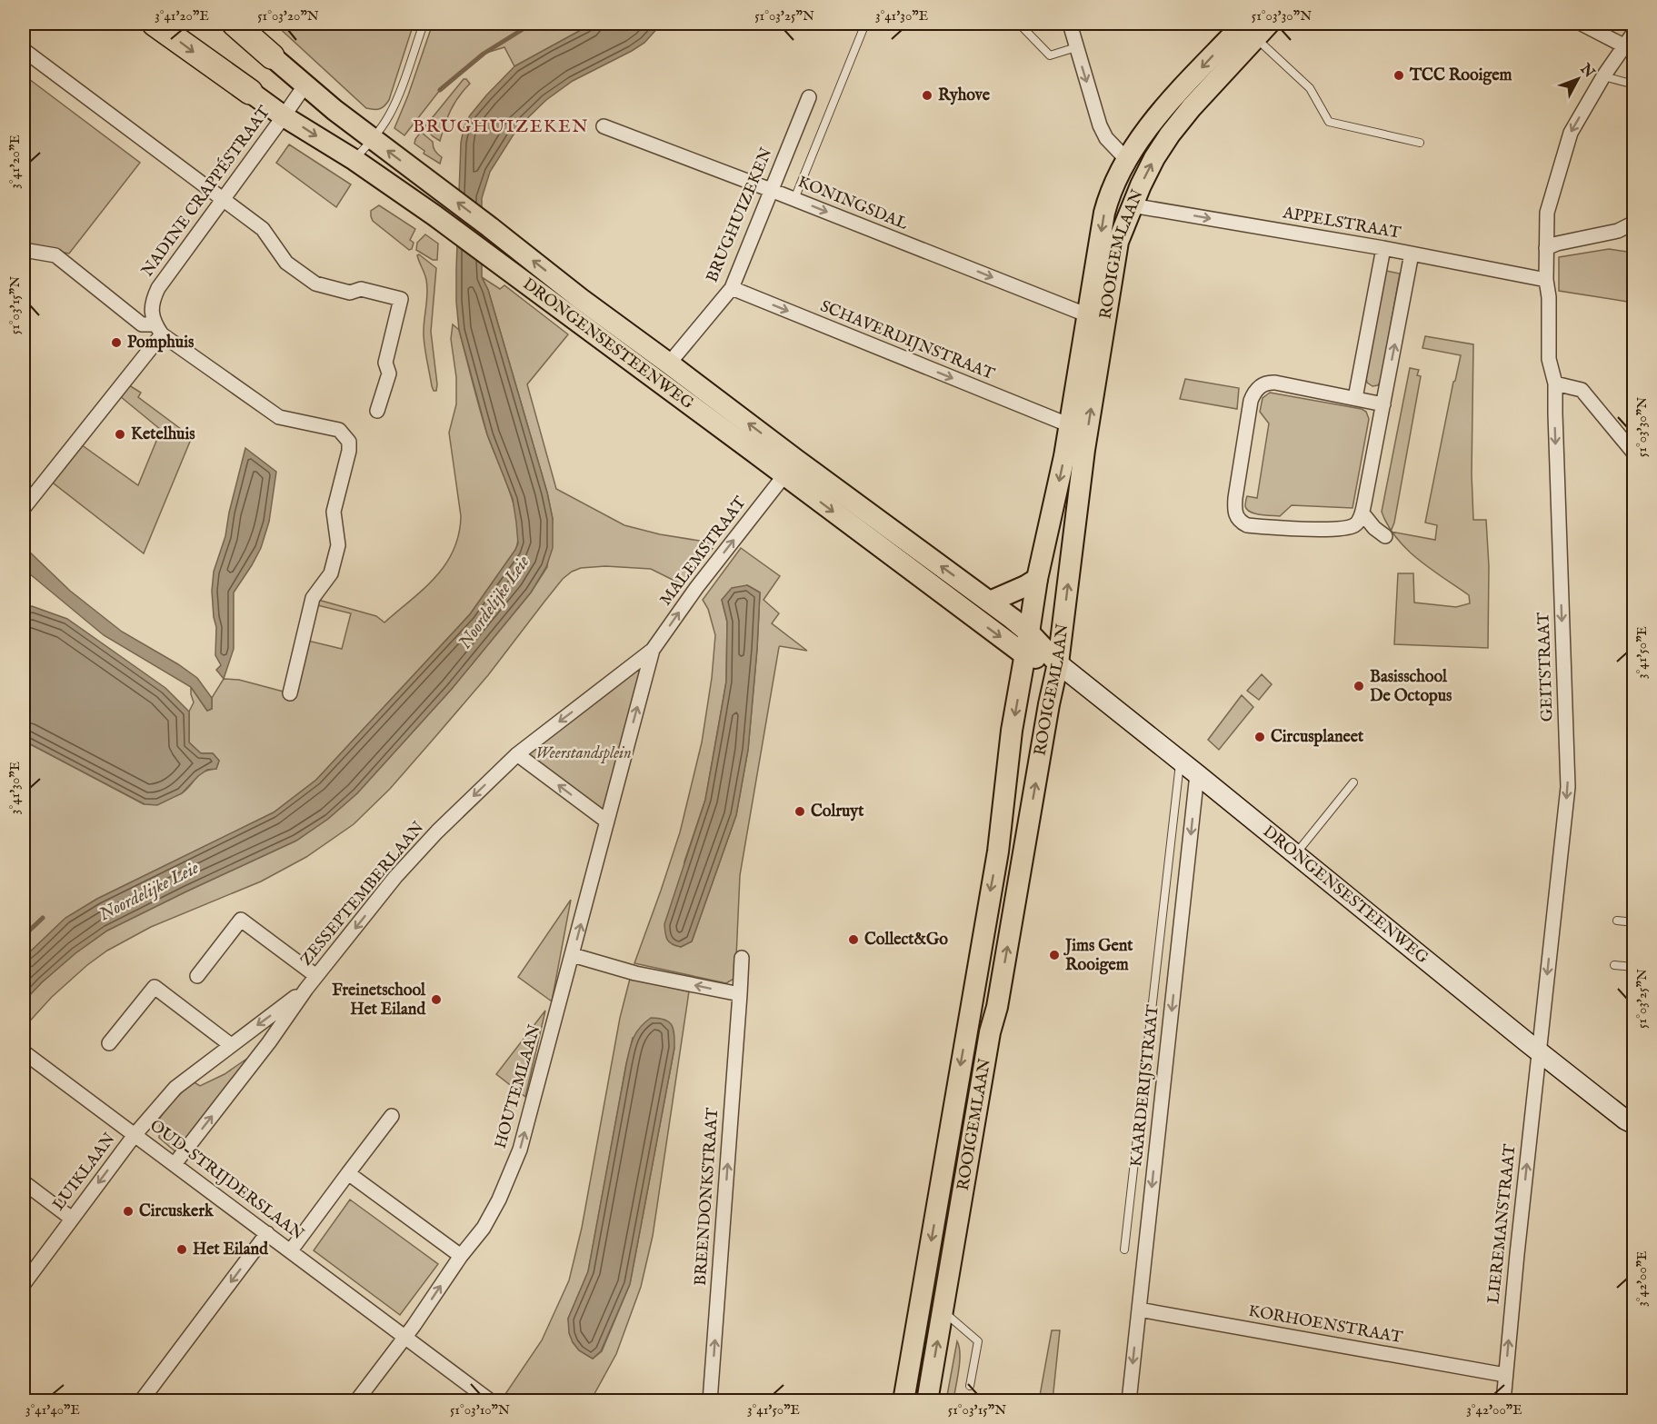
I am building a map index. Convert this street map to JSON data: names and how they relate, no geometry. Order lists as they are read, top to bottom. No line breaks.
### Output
{"streets":{"highway":["DRONGENSESTEENWEG"],"main road":["ROOIGEMLAAN"],"street":["NADINE CRAPPÉSTRAAT","KONINGSDAL","BRUGHUIZEKEN","APPELSTRAAT","SCHAVERDIJNSTRAAT","MALEMSTRAAT","GEITSTRAAT","ZESSEPTEMBERLAAN","KAARDERIJSTRAAT","HOUTEMLAAN","LUIKLAAN","OUD-STRIJDERSLAAN","BREENDONKSTRAAT","LIEREMANSTRAAT","KORHOENSTRAAT"]},"crossings":[["NADINE CRAPPÉSTRAAT","DRONGENSESTEENWEG"],["KONINGSDAL","BRUGHUIZEKEN"],["KONINGSDAL","ROOIGEMLAAN"],["BRUGHUIZEKEN","SCHAVERDIJNSTRAAT"],["BRUGHUIZEKEN","DRONGENSESTEENWEG"],["APPELSTRAAT","ROOIGEMLAAN"],["APPELSTRAAT","GEITSTRAAT"],["ROOIGEMLAAN","SCHAVERDIJNSTRAAT"],["ROOIGEMLAAN","DRONGENSESTEENWEG"],["DRONGENSESTEENWEG","MALEMSTRAAT"],["DRONGENSESTEENWEG","GEITSTRAAT"],["DRONGENSESTEENWEG","KAARDERIJSTRAAT"],["DRONGENSESTEENWEG","LIEREMANSTRAAT"],["GEITSTRAAT","LIEREMANSTRAAT"],["ZESSEPTEMBERLAAN","LUIKLAAN"],["ZESSEPTEMBERLAAN","OUD-STRIJDERSLAAN"],["KAARDERIJSTRAAT","KORHOENSTRAAT"],["HOUTEMLAAN","OUD-STRIJDERSLAAN"],["LUIKLAAN","OUD-STRIJDERSLAAN"],["LIEREMANSTRAAT","KORHOENSTRAAT"]],"one_way":["KONINGSDAL","APPELSTRAAT","SCHAVERDIJNSTRAAT","MALEMSTRAAT","GEITSTRAAT","KAARDERIJSTRAAT","HOUTEMLAAN","LUIKLAAN","BREENDONKSTRAAT","LIEREMANSTRAAT"],"districts":["BRUGHUIZEKEN"],"water":["Noordelijke Leie"],"parks":["Weerstandsplein"],"places":["TCC Rooigem","Ryhove","Pomphuis","Ketelhuis","Basisschool De Octopus","Circusplaneet","Colruyt","Collect&Go","Jims Gent Rooigem","Freinetschool Het Eiland","Circuskerk","Het Eiland"],"north":"top right","coordinates":["3°41'20\"E","51°03'20\"N","51°03'25\"N","3°41'30\"E","51°03'30\"N","51°03'15\"N","3°41'50\"E","3°42'00\"E","3°41'40\"E","51°03'10\"N"]}
